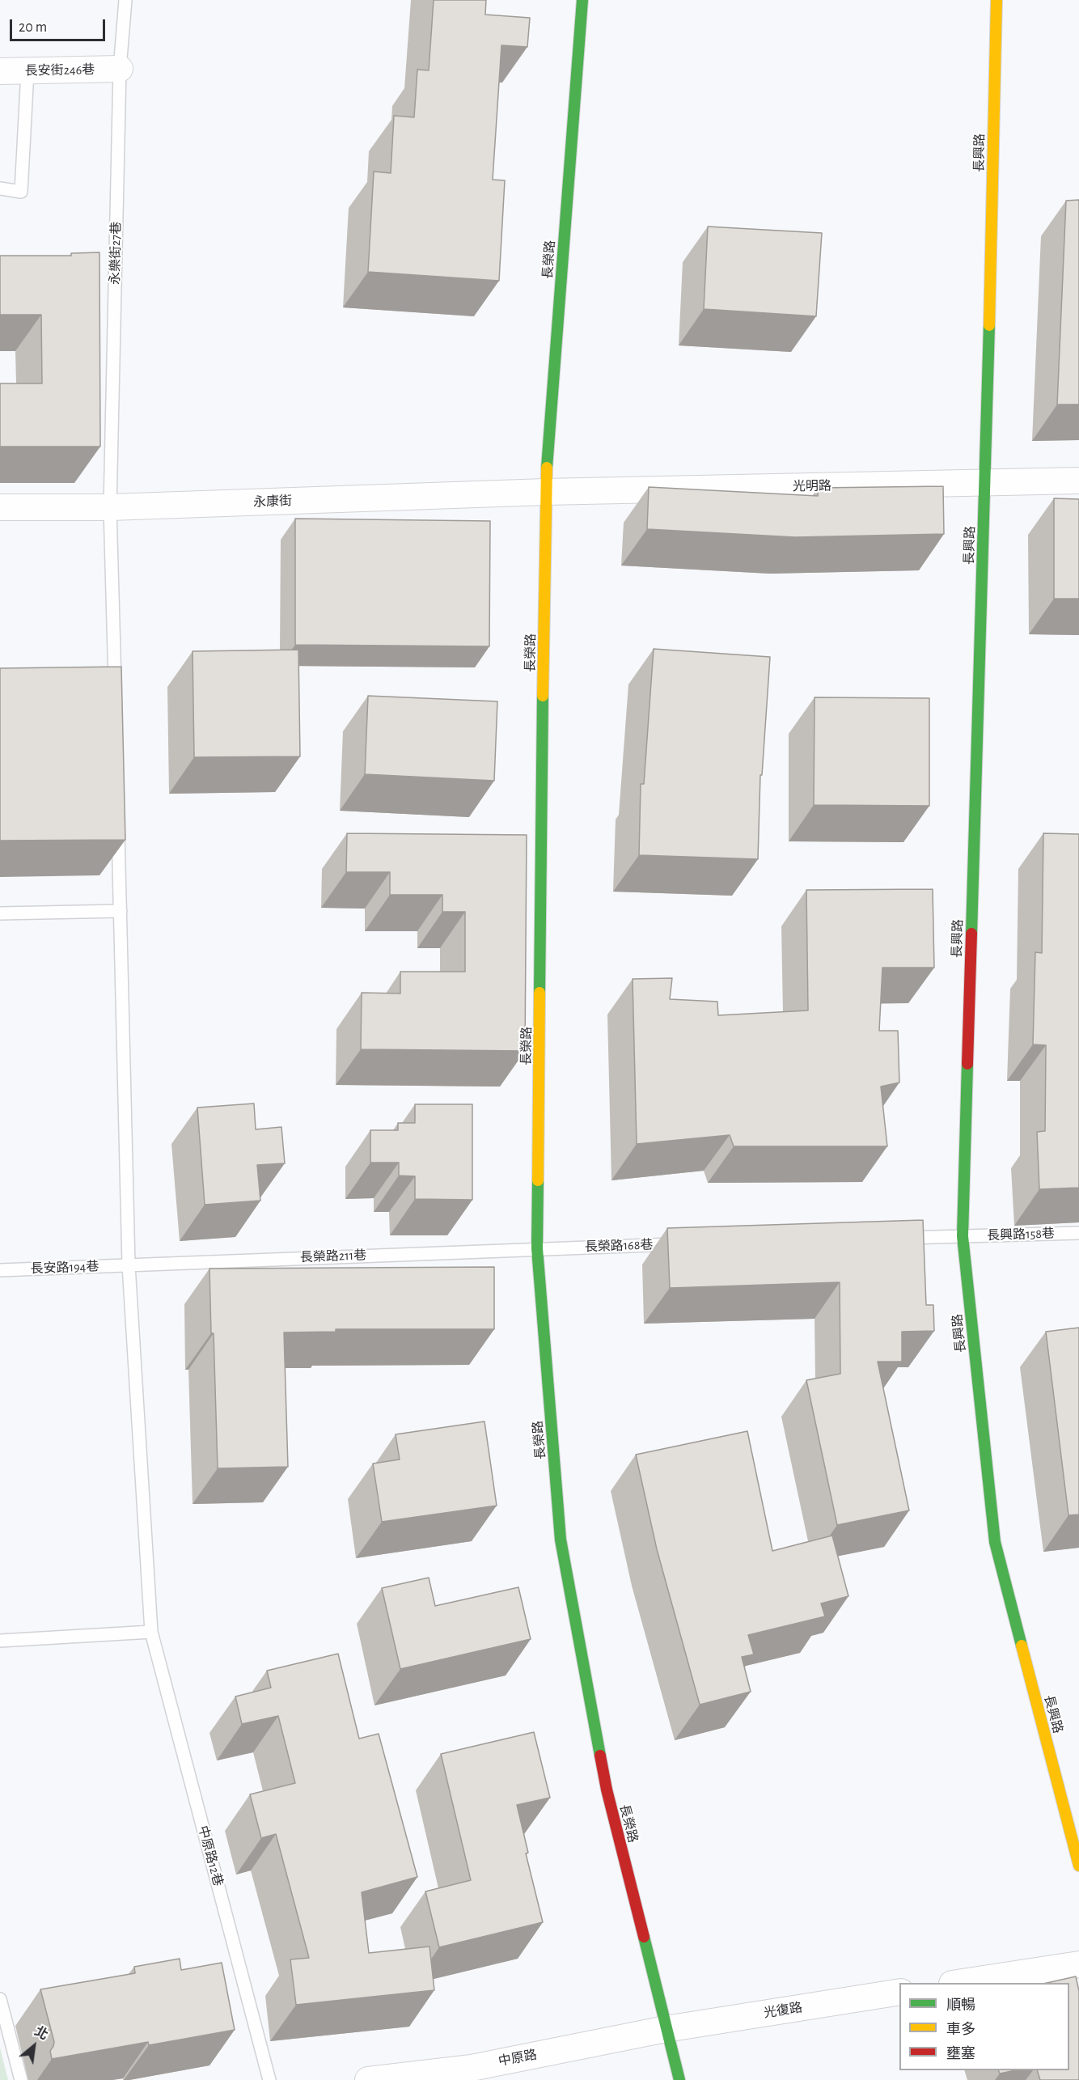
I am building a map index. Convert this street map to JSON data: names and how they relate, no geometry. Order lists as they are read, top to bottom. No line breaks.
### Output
{"streets":{"street":["長安街246巷","長興路","長榮路","光明路","永康街","光復路","中原路"],"lane":["永樂街27巷","長興路158巷","長榮路168巷","長榮路211巷","長安路194巷","中原路12巷"]},"crossings":[["長安街246巷","永樂街27巷"],["長興路","光明路"],["長興路","長興路158巷"],["永樂街27巷","永康街"],["長榮路","光明路"],["長榮路","永康街"],["長榮路","長榮路168巷"],["長榮路","長榮路211巷"],["長榮路","光復路"],["長榮路","中原路"],["光明路","永康街"],["長榮路168巷","長榮路211巷"],["長榮路211巷","長安路194巷"],["長榮路211巷","中原路12巷"],["長安路194巷","中原路12巷"],["光復路","中原路"]],"legend":["順暢","車多","壅塞"],"scale_bar":"20 m","north":"top right"}
